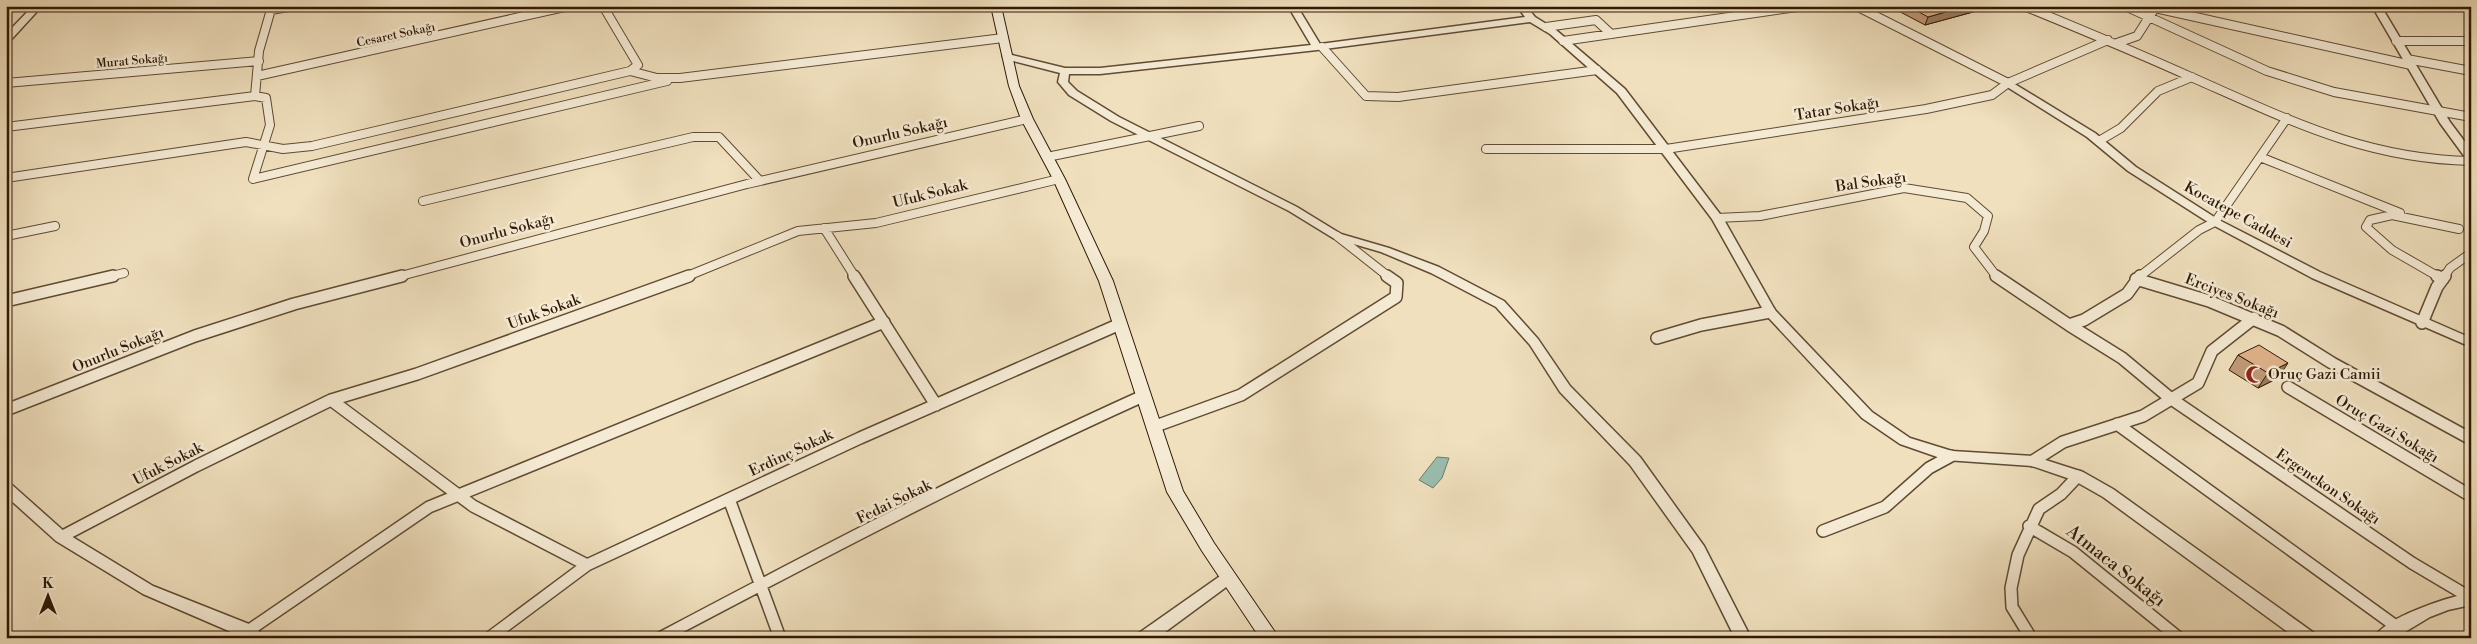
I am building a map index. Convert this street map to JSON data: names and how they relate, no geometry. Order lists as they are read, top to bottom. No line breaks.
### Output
{"streets":{"street":["Cesaret Sokağı","Murat Sokağı","Tatar Sokağı","Onurlu Sokağı","Bal Sokağı","Ufuk Sokak","Kocatepe Caddesi","Erciyes Sokağı","Oruç Gazi Sokağı","Erdinç Sokak","Ergenekon Sokağı","Fedai Sokak","Atmaca Sokağı"]},"crossings":[["Tatar Sokağı","Kocatepe Caddesi"],["Bal Sokağı","Ergenekon Sokağı"]],"places":{"mosque":["Oruç Gazi Camii"]},"north":"top"}
